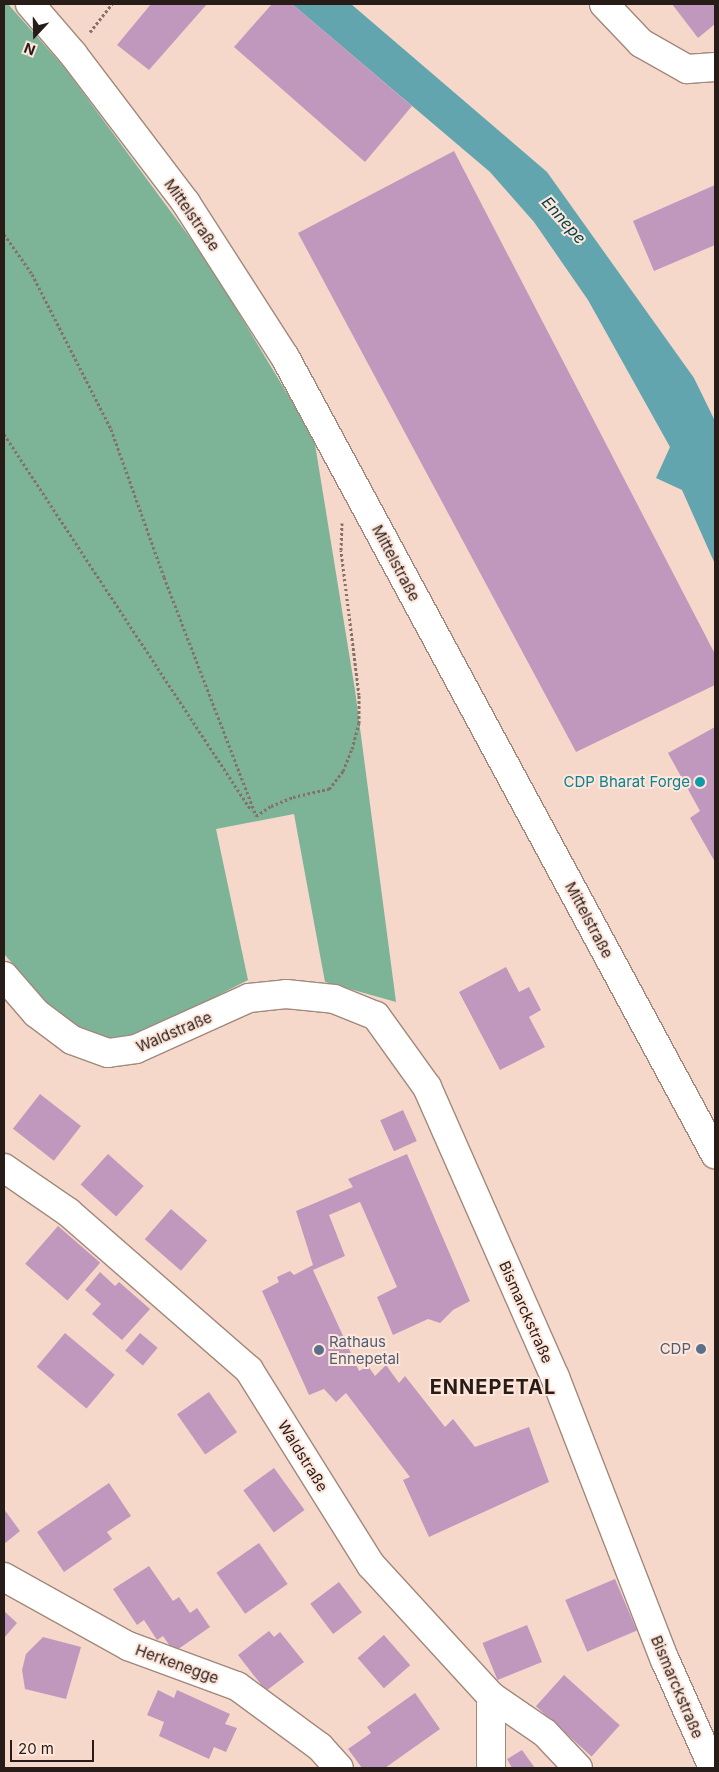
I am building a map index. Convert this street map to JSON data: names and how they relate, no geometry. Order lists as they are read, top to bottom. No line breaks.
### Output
{"streets":{"street":["Mittelstraße","Waldstraße","Bismarckstraße","Herkenegge"]},"crossings":[["Waldstraße","Bismarckstraße"]],"districts":["ENNEPETAL"],"water":["Ennepe"],"places":["CDP Bharat Forge","CDP","Rathaus Ennepetal"],"scale_bar":"20 m","north":"bottom"}
